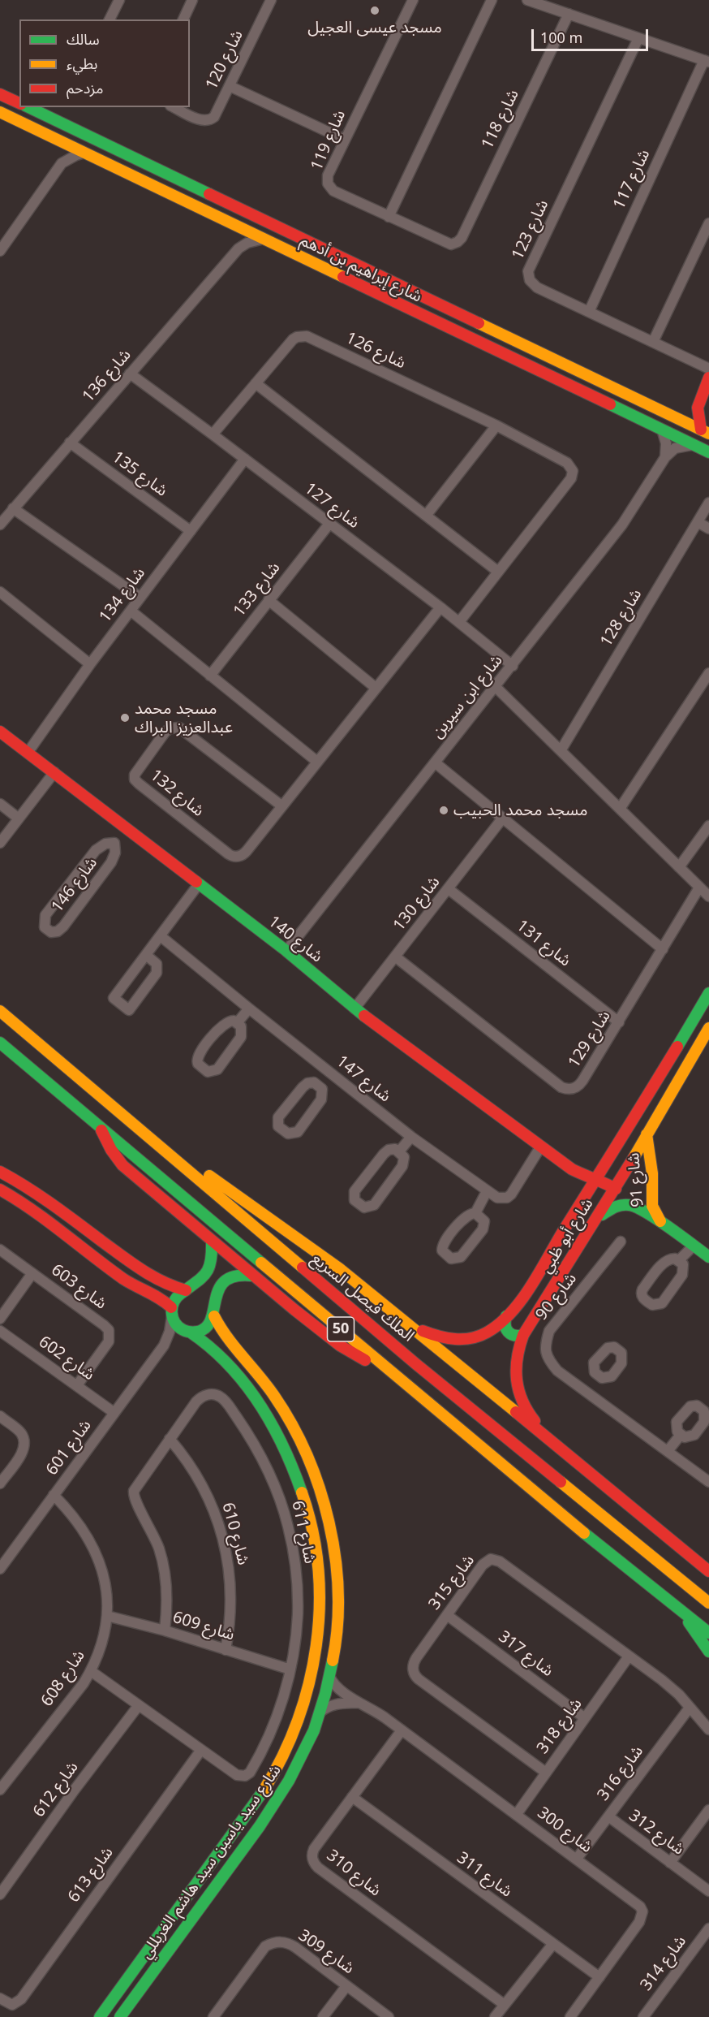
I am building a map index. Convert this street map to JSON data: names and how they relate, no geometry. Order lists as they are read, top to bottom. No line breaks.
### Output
{"streets":{"main road":["شارع إبراهيم بن أدهم","شارع 140","شارع 91","شارع أبو ظبي","الملك فيصل السريع","50","شارع سيد ياسين سيد هاشم الغربللي"],"street":["شارع 120","شارع 118","شارع 119","شارع 117","شارع 123","شارع 126","شارع 136","شارع 135","شارع 127","شارع 133","شارع 134","شارع 128","شارع ابن سيرين","شارع 132","شارع 146","شارع 130","شارع 131","شارع 129","شارع 147","شارع 603","شارع 90","شارع 602","شارع 601","شارع 611","شارع 610","شارع 315","شارع 609","شارع 317","شارع 608","شارع 318","شارع 316","شارع 612","شارع 300","شارع 312","شارع 310","شارع 613","شارع 311","شارع 309","شارع 314"]},"crossings":[["شارع 118","شارع 119"],["شارع 117","شارع 123"],["شارع إبراهيم بن أدهم","شارع 136"],["شارع إبراهيم بن أدهم","شارع ابن سيرين"],["شارع 126","شارع 127"],["شارع 136","شارع 135"],["شارع 136","شارع 127"],["شارع 135","شارع 134"],["شارع 127","شارع 133"],["شارع 127","شارع 134"],["شارع 127","شارع ابن سيرين"],["شارع 127","شارع 132"],["شارع 134","شارع 140"],["شارع ابن سيرين","شارع 140"],["شارع 146","شارع 140"],["شارع 130","شارع 140"],["شارع 130","شارع 131"],["شارع 130","شارع 129"],["شارع 140","شارع 147"],["شارع 140","شارع أبو ظبي"],["شارع 131","شارع 129"],["شارع 91","شارع أبو ظبي"],["شارع 603","شارع 602"],["شارع 602","شارع 601"],["شارع 601","شارع 608"],["شارع 601","شارع سيد ياسين سيد هاشم الغربللي"],["شارع 611","شارع 610"],["شارع 611","شارع 609"],["شارع 611","شارع 608"],["شارع 611","شارع 612"],["شارع 611","شارع 613"],["شارع 610","شارع 609"],["شارع 315","شارع 317"],["شارع 315","شارع 318"],["شارع 315","شارع 316"],["شارع 609","شارع 608"],["شارع 317","شارع 318"],["شارع 318","شارع 300"],["شارع 316","شارع 300"],["شارع 316","شارع 312"],["شارع 300","شارع سيد ياسين سيد هاشم الغربللي"],["شارع 300","شارع 310"],["شارع 300","شارع 311"],["شارع 310","شارع 311"]],"places":["مسجد عيسى العجيل","مسجد محمد عبدالعزيز البراك","مسجد محمد الحبيب"],"legend":["سالك","بطيء","مزدحم"],"scale_bar":"100 m"}
